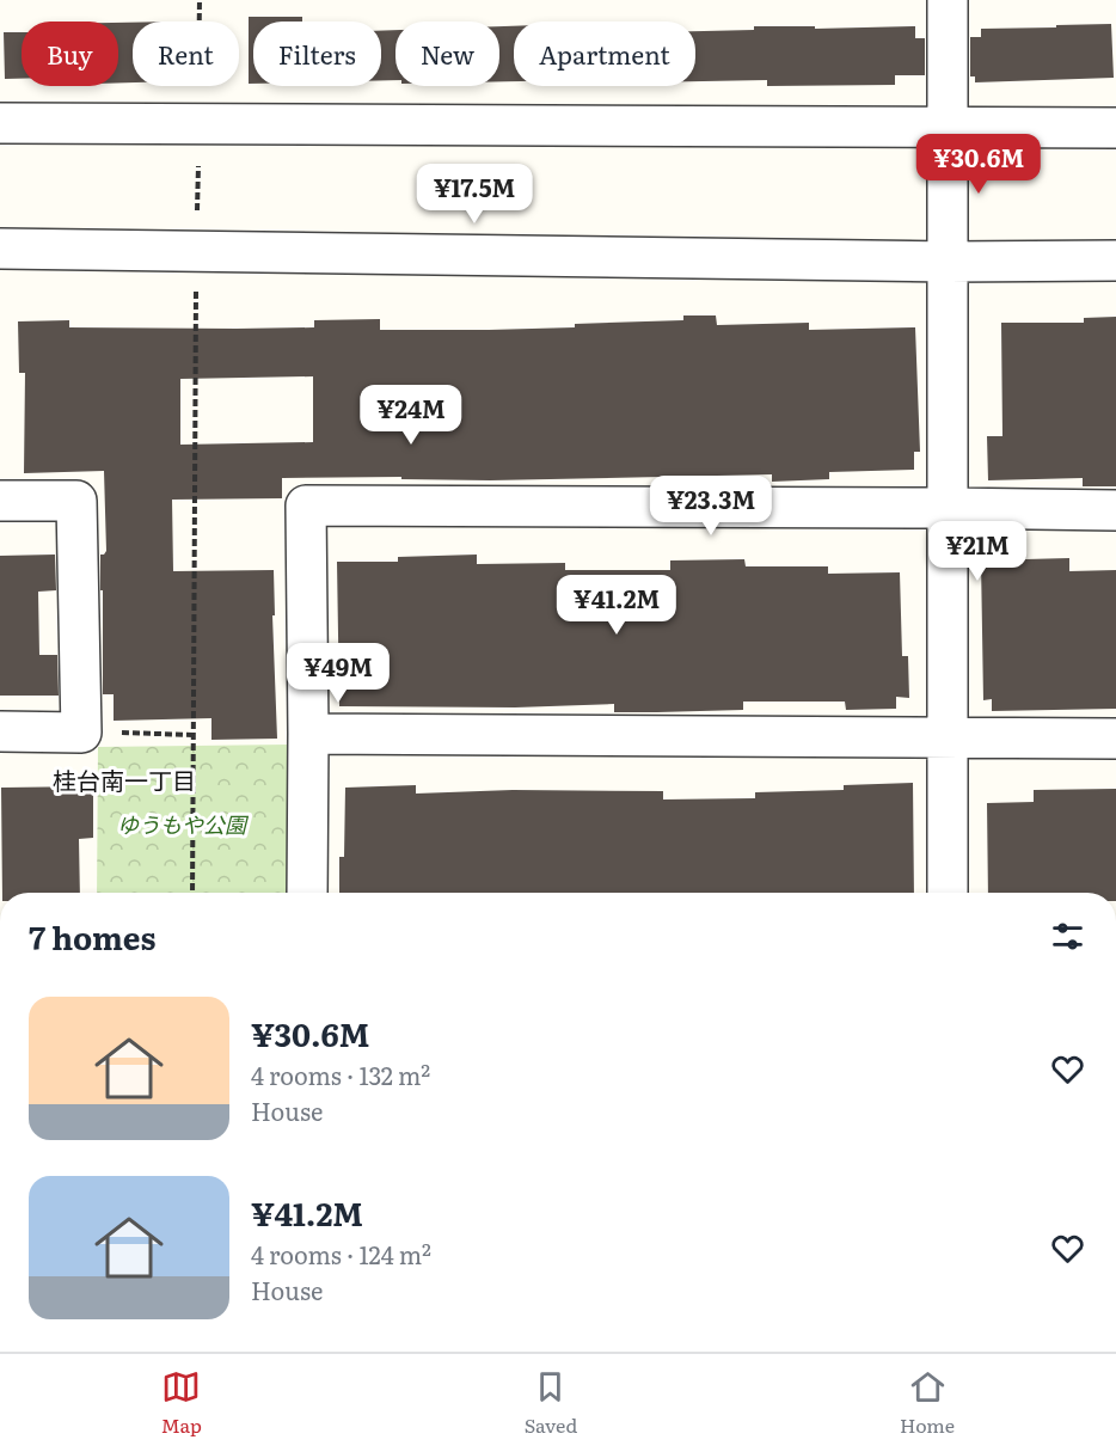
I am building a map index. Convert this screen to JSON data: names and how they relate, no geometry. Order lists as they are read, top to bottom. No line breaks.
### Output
{"districts":["桂台南一丁目"],"parks":["ゆうもや公園"],"page":{"chip":["Buy","Rent","Filters","New","Apartment"],"price":["¥30.6M","¥17.5M","¥24M","¥23.3M","¥21M","¥41.2M","¥49M"],"heading":"7 homes","list":[{"name":"¥30.6M","note":"4 rooms · 132 m² · House"},{"name":"¥41.2M","note":"4 rooms · 124 m² · House"}],"tabs":["Map","Saved","Home"]}}
